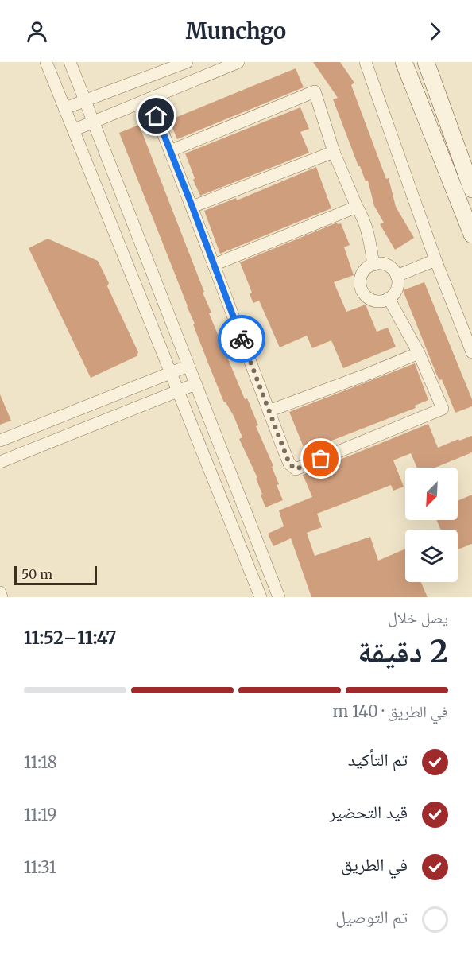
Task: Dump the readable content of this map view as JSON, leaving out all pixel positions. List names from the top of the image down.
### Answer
{
  "scale_bar": "50 m",
  "north": "bottom left",
  "page": {
    "header": "Munchgo",
    "scale": "50 m",
    "heading": ["2 دقيقة", "يصل خلال", "11:47–11:52"],
    "bar": "في الطريق · 140 m",
    "list": [
      ["تم التأكيد", "11:18"],
      ["قيد التحضير", "11:19"],
      ["في الطريق", "11:31"],
      "تم التوصيل"
    ]
  }
}
